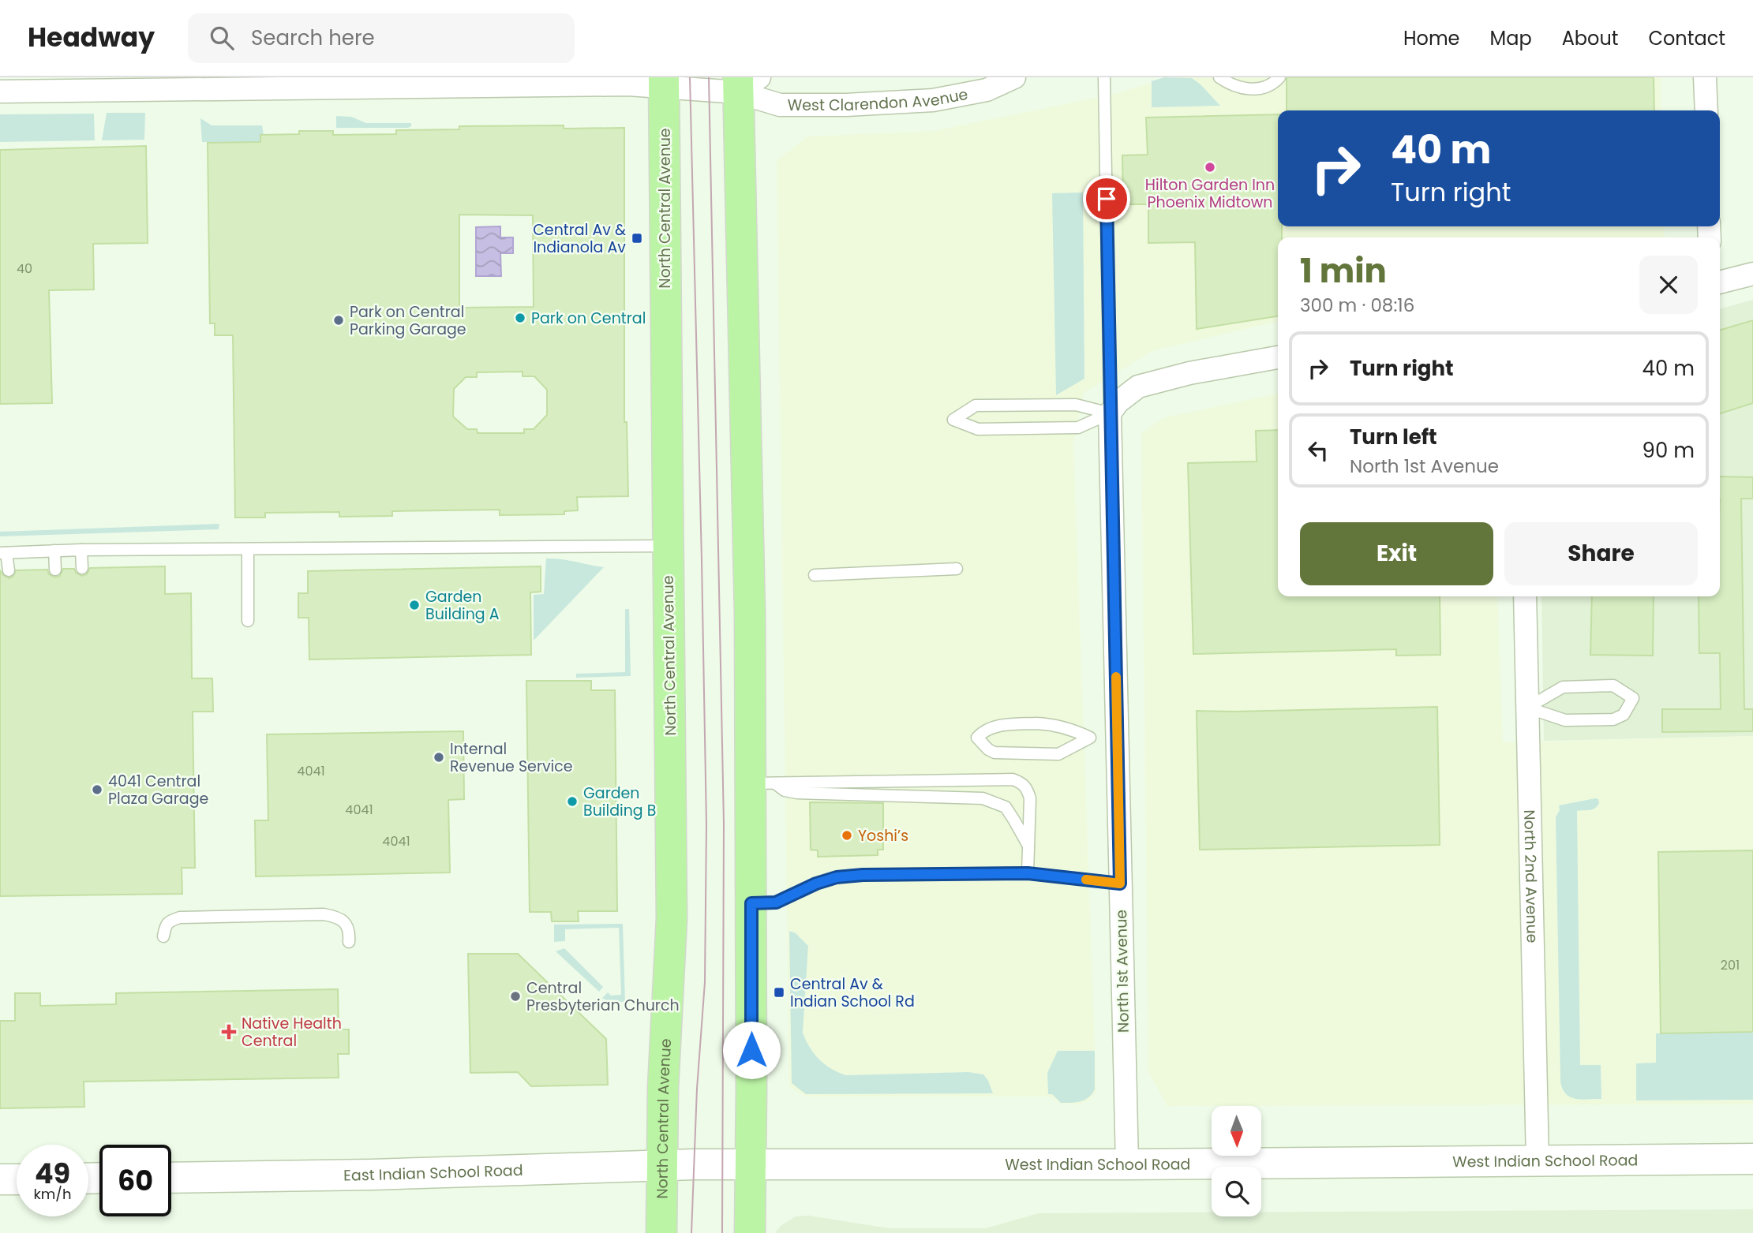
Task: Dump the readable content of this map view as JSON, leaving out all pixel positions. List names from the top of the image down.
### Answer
{
  "streets": {
    "main road": ["North Central Avenue", "West Indian School Road", "East Indian School Road"],
    "street": ["West Clarendon Avenue", "North 2nd Avenue", "North 1st Avenue"]
  },
  "crossings": [
    ["West Clarendon Avenue", "North Central Avenue"],
    ["North Central Avenue", "East Indian School Road"],
    ["North 2nd Avenue", "West Indian School Road"],
    ["North 1st Avenue", "West Indian School Road"],
    ["West Indian School Road", "East Indian School Road"]
  ],
  "places": {
    "other": [
      "Hilton Garden Inn Phoenix Midtown",
      "Park on Central",
      "Park on Central Parking Garage",
      "Garden Building A",
      "Internal Revenue Service",
      "4041 Central Plaza Garage",
      "Garden Building B",
      "Yoshi’s",
      "Central Presbyterian Church"
    ],
    "transit": ["Central Av & Indianola Av", "Central Av & Indian School Rd"],
    "health": ["Native Health Central"]
  },
  "house_numbers": [
    "40",
    "4041",
    "4041",
    "4041",
    "201"
  ],
  "north": "bottom",
  "page": {
    "header": "Headway",
    "search": "Search here",
    "nav": [
      "Home",
      "Map",
      "About",
      "Contact"
    ],
    "turn": ["40 m", "Turn right"],
    "heading": ["1 min", "300 m · 08:16"],
    "list": [
      {
        "name": "Turn right",
        "value": "40 m"
      },
      {
        "name": "Turn left",
        "note": "North 1st Avenue",
        "value": "90 m"
      }
    ],
    "buttons": ["Exit", "Share"],
    "speed": "49 km/h",
    "limit": "60"
  }
}
